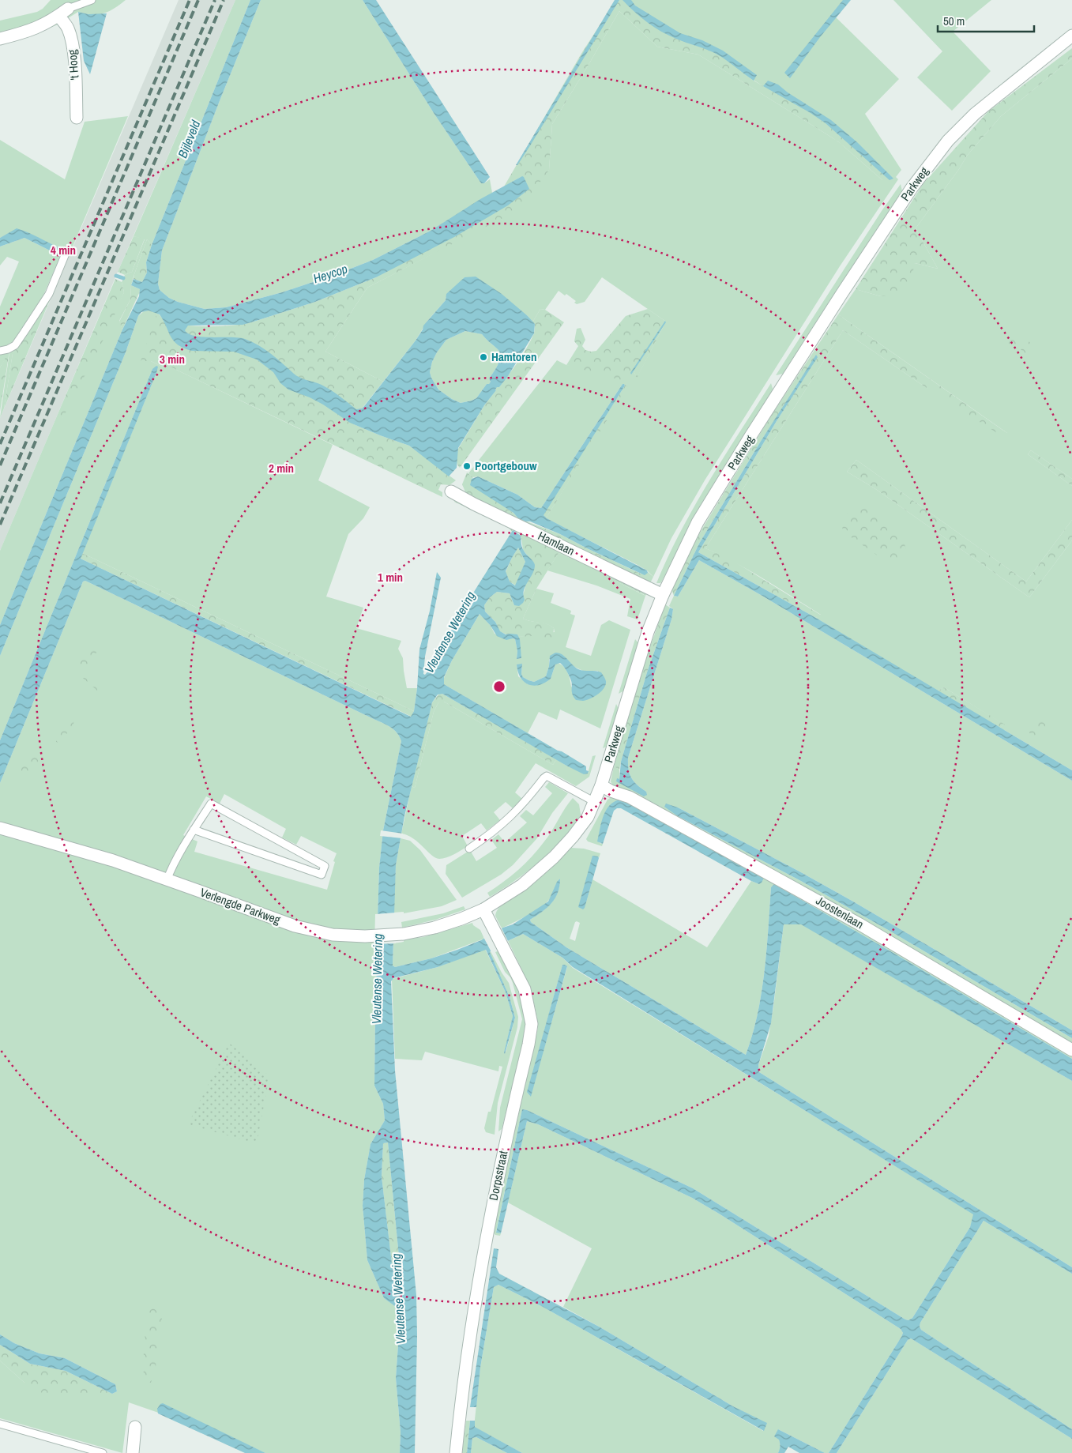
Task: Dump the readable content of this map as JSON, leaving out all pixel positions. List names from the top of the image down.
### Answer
{
  "streets": {
    "street": [
      "'t Hoog",
      "Parkweg",
      "Hamlaan",
      "Verlengde Parkweg",
      "Joostenlaan",
      "Dorpsstraat"
    ]
  },
  "crossings": [
    ["Parkweg", "Hamlaan"],
    ["Parkweg", "Verlengde Parkweg"],
    ["Parkweg", "Joostenlaan"],
    ["Parkweg", "Dorpsstraat"],
    ["Verlengde Parkweg", "Dorpsstraat"]
  ],
  "water": ["Bijleveld", "Heycop", "Vleutense Wetering"],
  "places": ["Hamtoren", "Poortgebouw"],
  "scale_bar": "50 m",
  "rings": [
    "4 min",
    "3 min",
    "2 min",
    "1 min"
  ]
}
